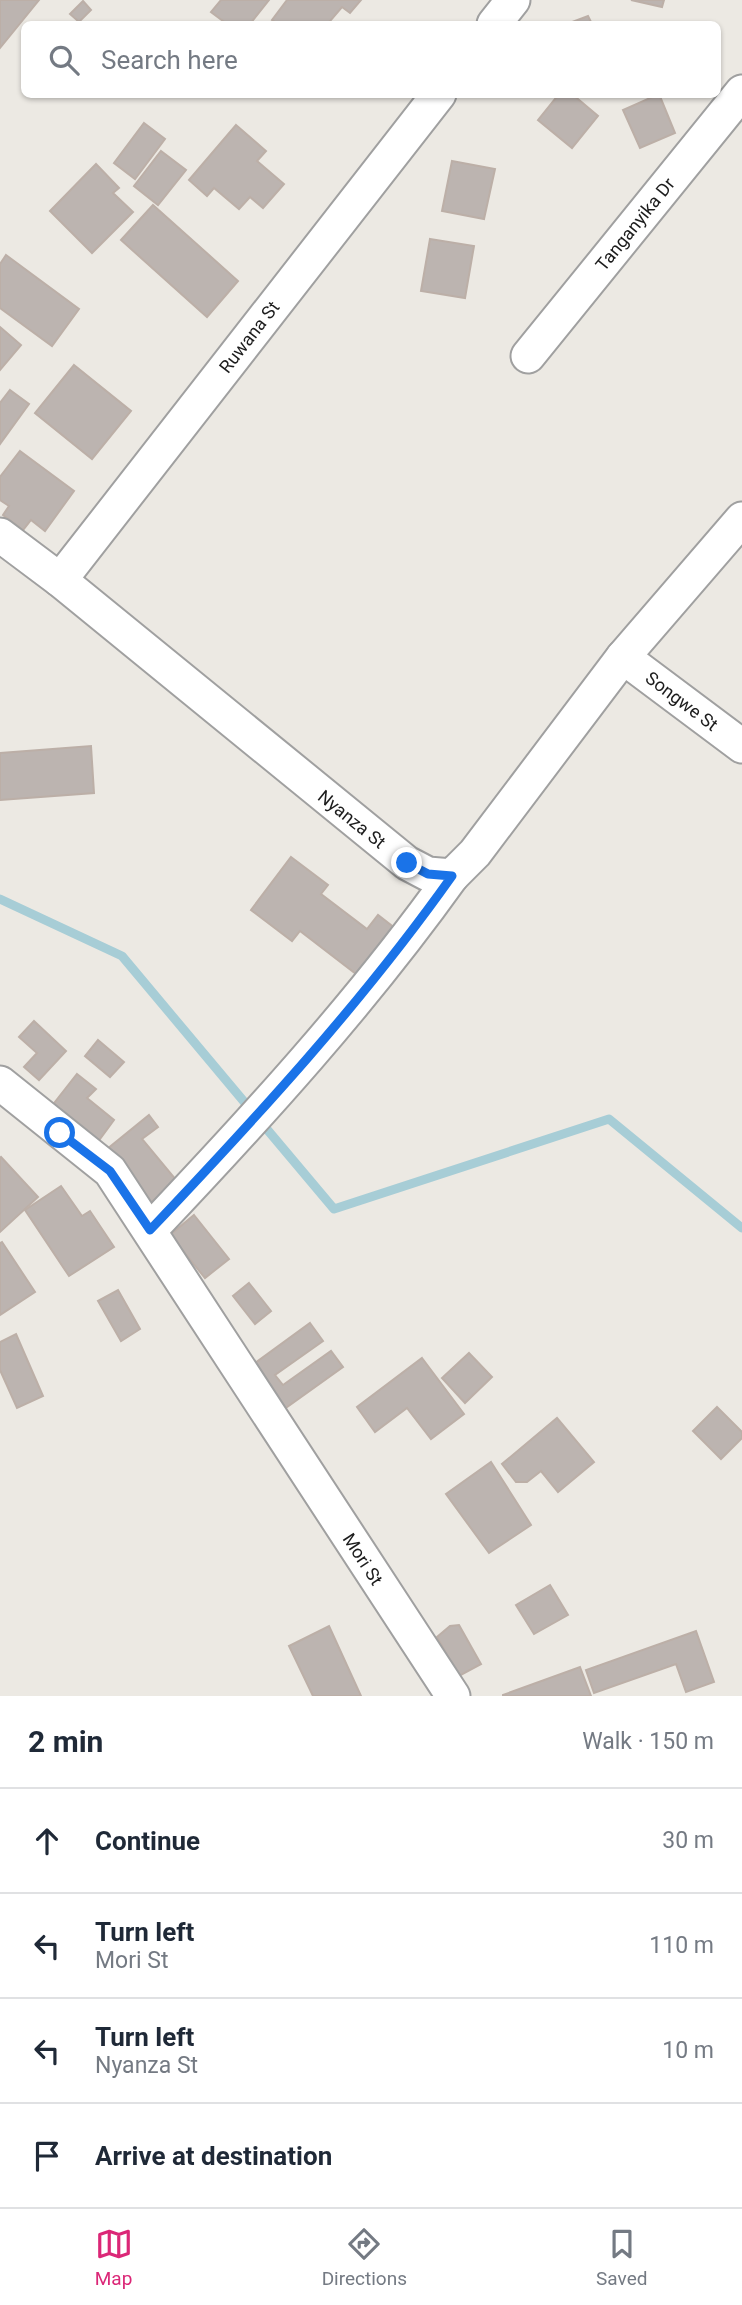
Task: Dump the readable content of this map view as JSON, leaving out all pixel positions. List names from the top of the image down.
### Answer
{
  "streets": {
    "street": [
      "Tanganyika Dr",
      "Ruwana St",
      "Songwe St",
      "Nyanza St",
      "Mori St"
    ]
  },
  "crossings": [
    ["Ruwana St", "Nyanza St"]
  ],
  "page": {
    "search": "Search here",
    "heading": ["2 min", "Walk · 150 m"],
    "list": [
      ["Continue", "30 m"],
      ["Turn left", "Mori St", "110 m"],
      ["Turn left", "Nyanza St", "10 m"],
      "Arrive at destination"
    ],
    "nav": ["Map", "Directions", "Saved"]
  }
}
